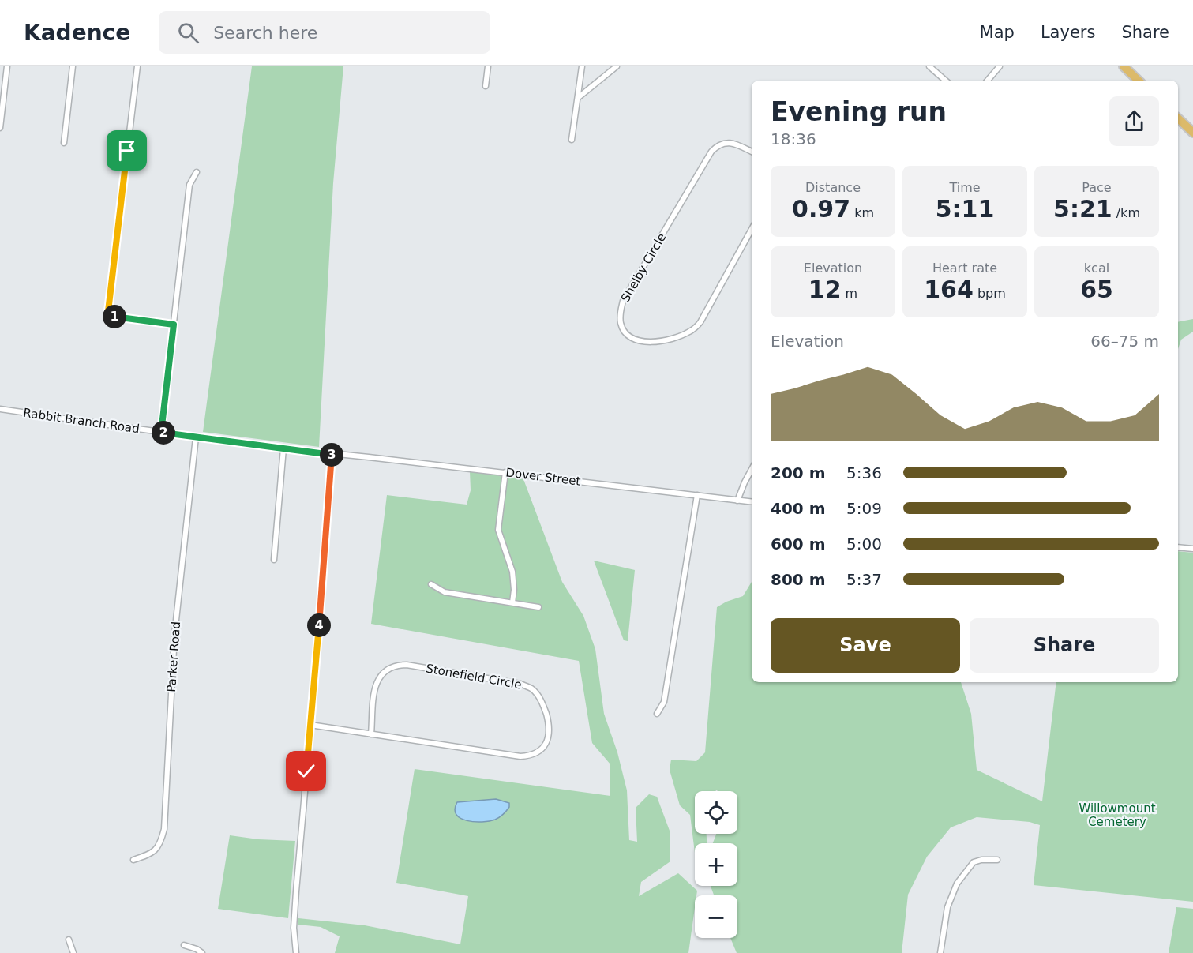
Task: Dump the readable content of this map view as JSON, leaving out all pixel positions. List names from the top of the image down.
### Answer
{
  "streets": {
    "street": [
      "Shelby Circle",
      "Rabbit Branch Road",
      "Dover Street",
      "Parker Road",
      "Stonefield Circle"
    ]
  },
  "crossings": [
    ["Rabbit Branch Road", "Dover Street"],
    ["Rabbit Branch Road", "Parker Road"]
  ],
  "parks": ["Willowmount Cemetery"],
  "page": {
    "header": "Kadence",
    "search": "Search here",
    "nav": ["Map", "Layers", "Share"],
    "heading": ["Evening run", "18:36"],
    "stats": [
      ["Distance", "0.97 km"],
      ["Time", "5:11"],
      ["Pace", "5:21 /km"],
      ["Elevation", "12 m"],
      ["Heart rate", "164 bpm"],
      ["kcal", "65"]
    ],
    "pins": [
      "1",
      "2",
      "3",
      "4"
    ],
    "chart": ["Elevation", "66–75 m"],
    "list": [
      {
        "name": "200 m",
        "note": "5:36"
      },
      {
        "name": "400 m",
        "note": "5:09"
      },
      {
        "name": "600 m",
        "note": "5:00"
      },
      {
        "name": "800 m",
        "note": "5:37"
      }
    ],
    "buttons": ["Save", "Share"],
    "map_buttons": ["+", "−"]
  }
}
